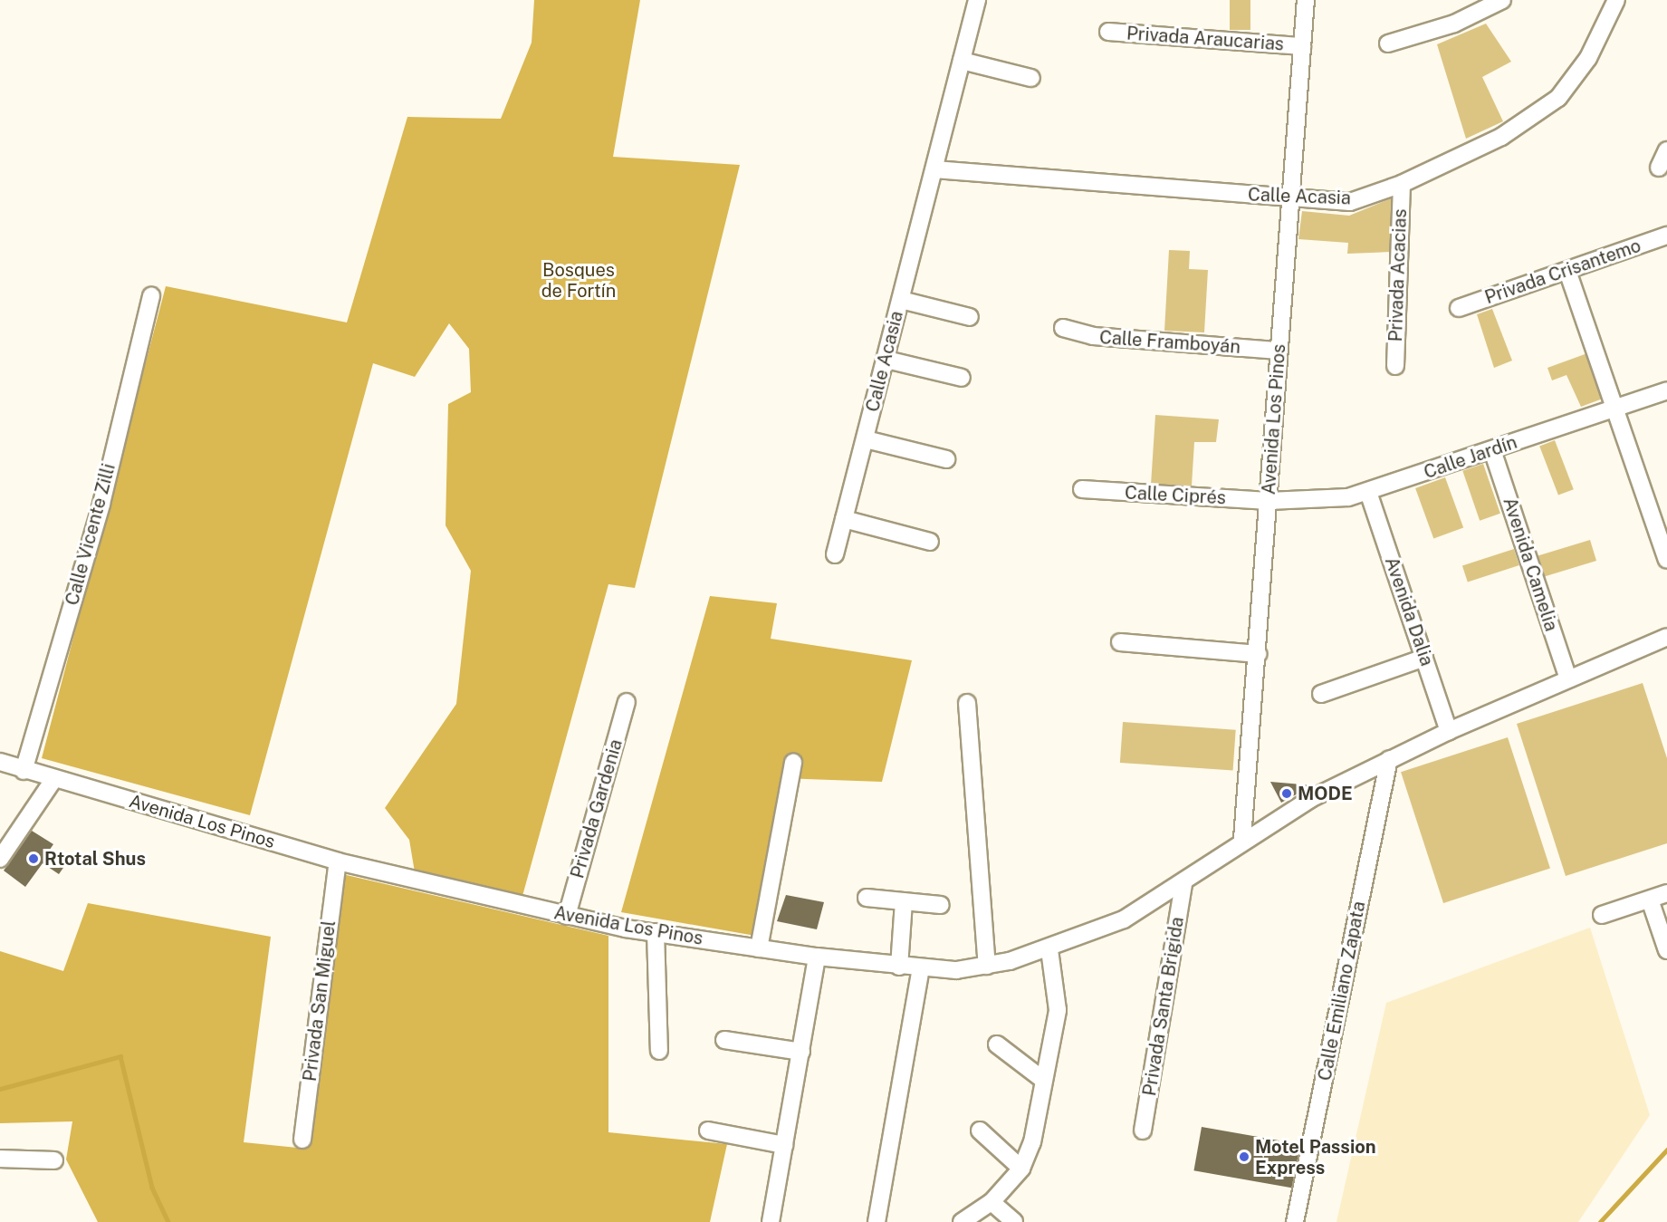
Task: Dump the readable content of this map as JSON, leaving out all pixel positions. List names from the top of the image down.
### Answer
{
  "streets": {
    "street": [
      "Privada Araucarias",
      "Calle Acasia",
      "Privada Crisantemo",
      "Privada Acacias",
      "Calle Framboyán",
      "Avenida Los Pinos",
      "Calle Jardín",
      "Calle Ciprés",
      "Calle Vicente Zilli",
      "Avenida Camelia",
      "Avenida Dalia",
      "Privada Gardenia",
      "Calle Emiliano Zapata",
      "Privada San Miguel",
      "Privada Santa Brigida"
    ]
  },
  "crossings": [
    ["Privada Araucarias", "Avenida Los Pinos"],
    ["Calle Acasia", "Privada Acacias"],
    ["Calle Acasia", "Avenida Los Pinos"],
    ["Calle Framboyán", "Avenida Los Pinos"],
    ["Avenida Los Pinos", "Calle Jardín"],
    ["Avenida Los Pinos", "Calle Ciprés"],
    ["Avenida Los Pinos", "Calle Vicente Zilli"],
    ["Avenida Los Pinos", "Avenida Camelia"],
    ["Avenida Los Pinos", "Avenida Dalia"],
    ["Avenida Los Pinos", "Privada Gardenia"],
    ["Avenida Los Pinos", "Calle Emiliano Zapata"],
    ["Avenida Los Pinos", "Privada San Miguel"],
    ["Avenida Los Pinos", "Privada Santa Brigida"],
    ["Calle Jardín", "Calle Ciprés"],
    ["Calle Jardín", "Avenida Camelia"],
    ["Calle Jardín", "Avenida Dalia"]
  ],
  "parks": ["Bosques de Fortín"],
  "places": ["MODE", "Rtotal Shus", "Motel Passion Express"]
}
